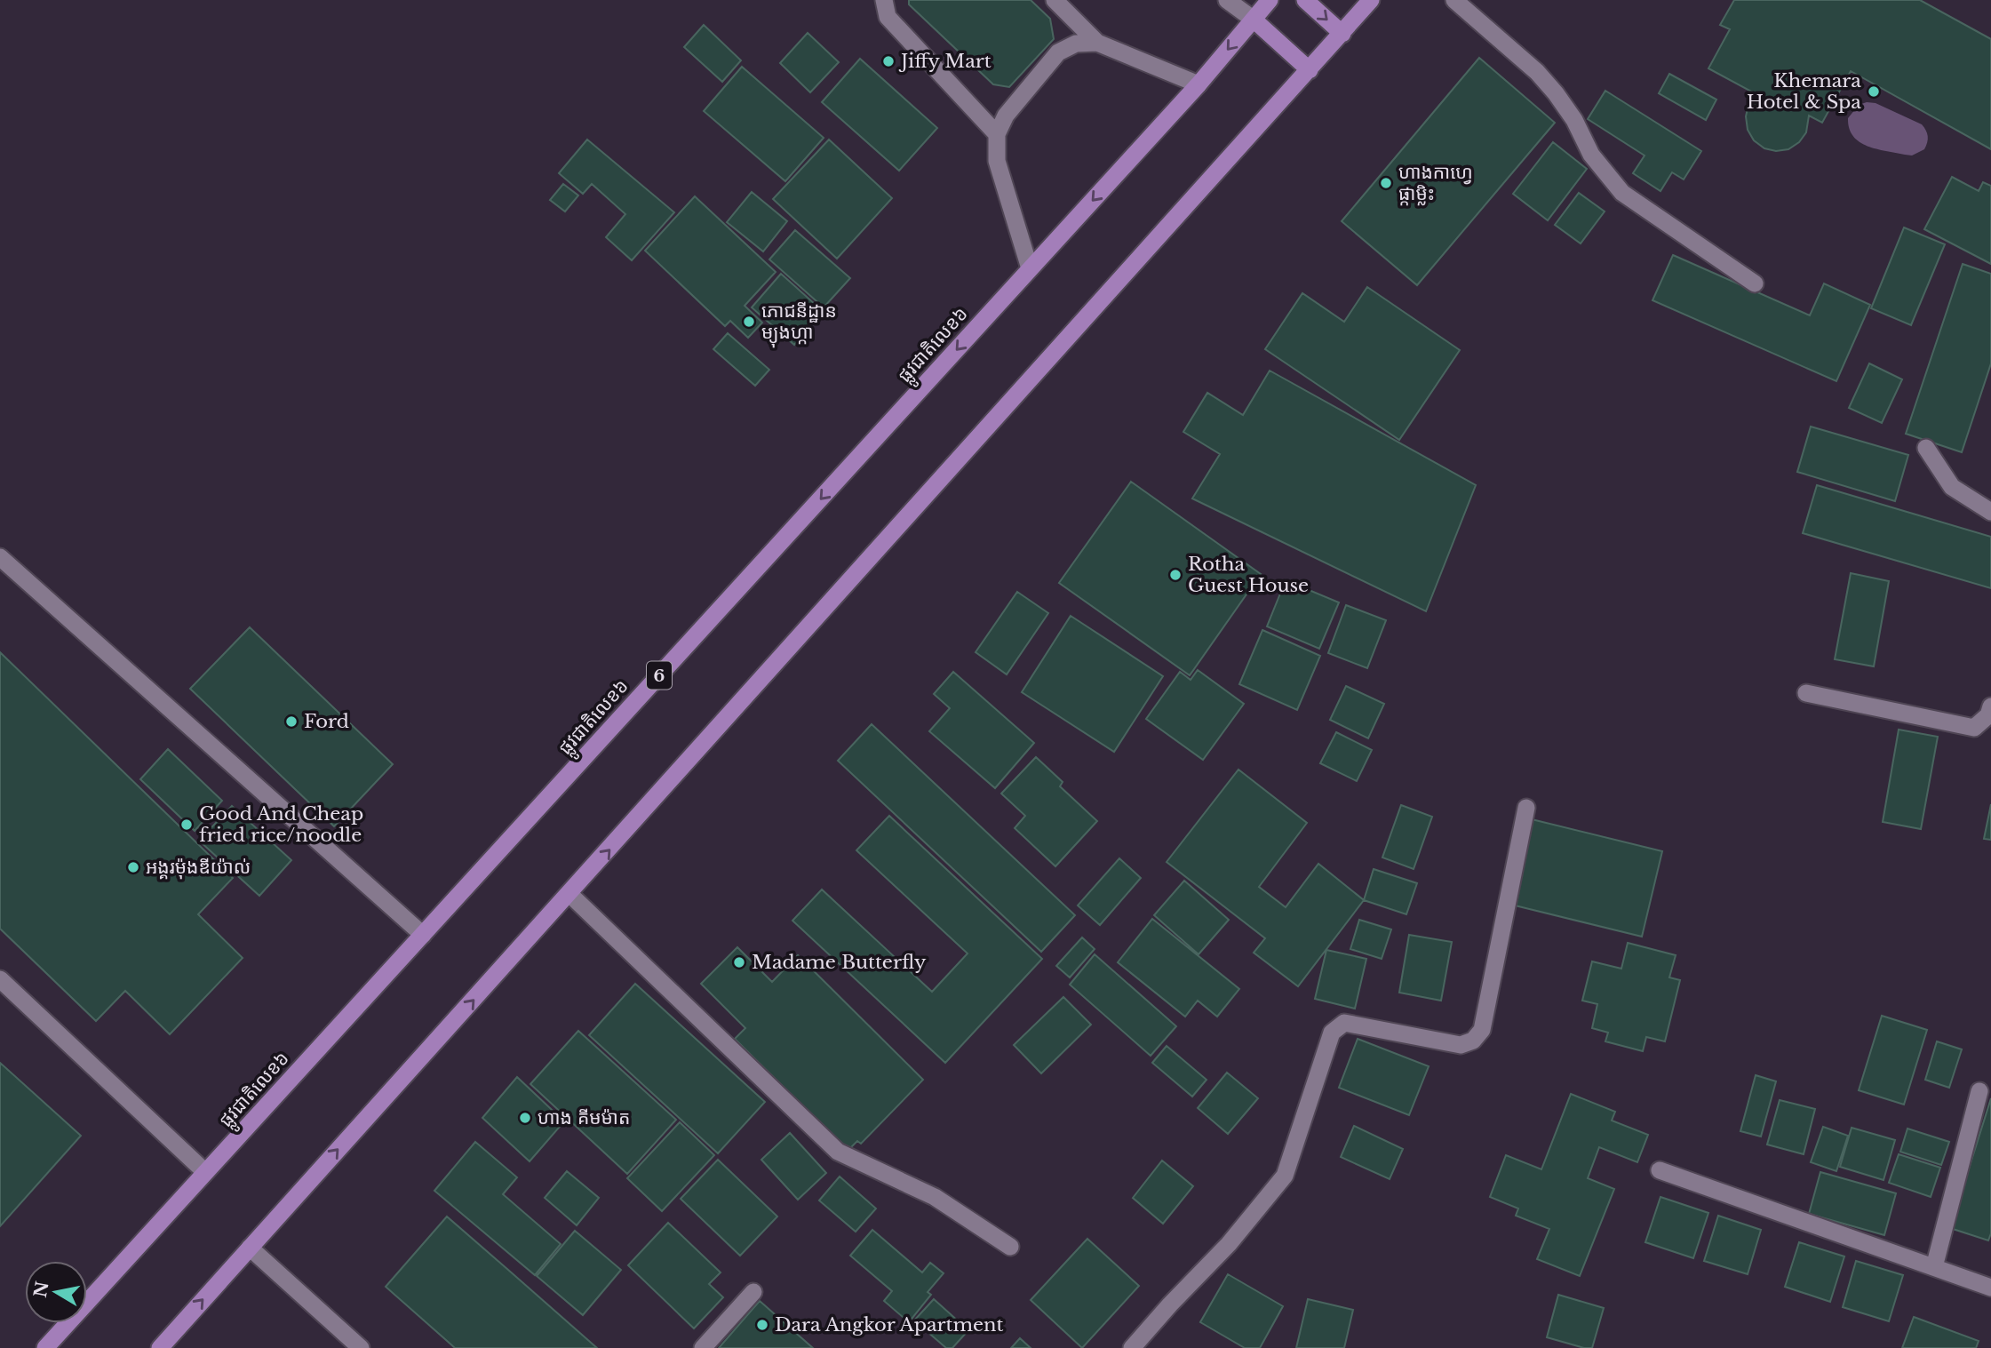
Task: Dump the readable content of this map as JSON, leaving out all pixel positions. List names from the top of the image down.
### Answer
{
  "streets": {
    "main road": ["ផ្លូវជាតិលេខ៦", "6"]
  },
  "places": [
    "Jiffy Mart",
    "Khemara Hotel & Spa",
    "ហាងកាហ្វេ ផ្កាម្លិះ",
    "ភោជនីដ្ឋាន ម្យុងហ្កា",
    "Rotha Guest House",
    "Ford",
    "Good And Cheap fried rice/noodle",
    "អង្គរម៉ុងឌីយ៉ាល់",
    "Madame Butterfly",
    "ហាង គីមម៉ាត",
    "Dara Angkor Apartment"
  ],
  "north": "left"
}
